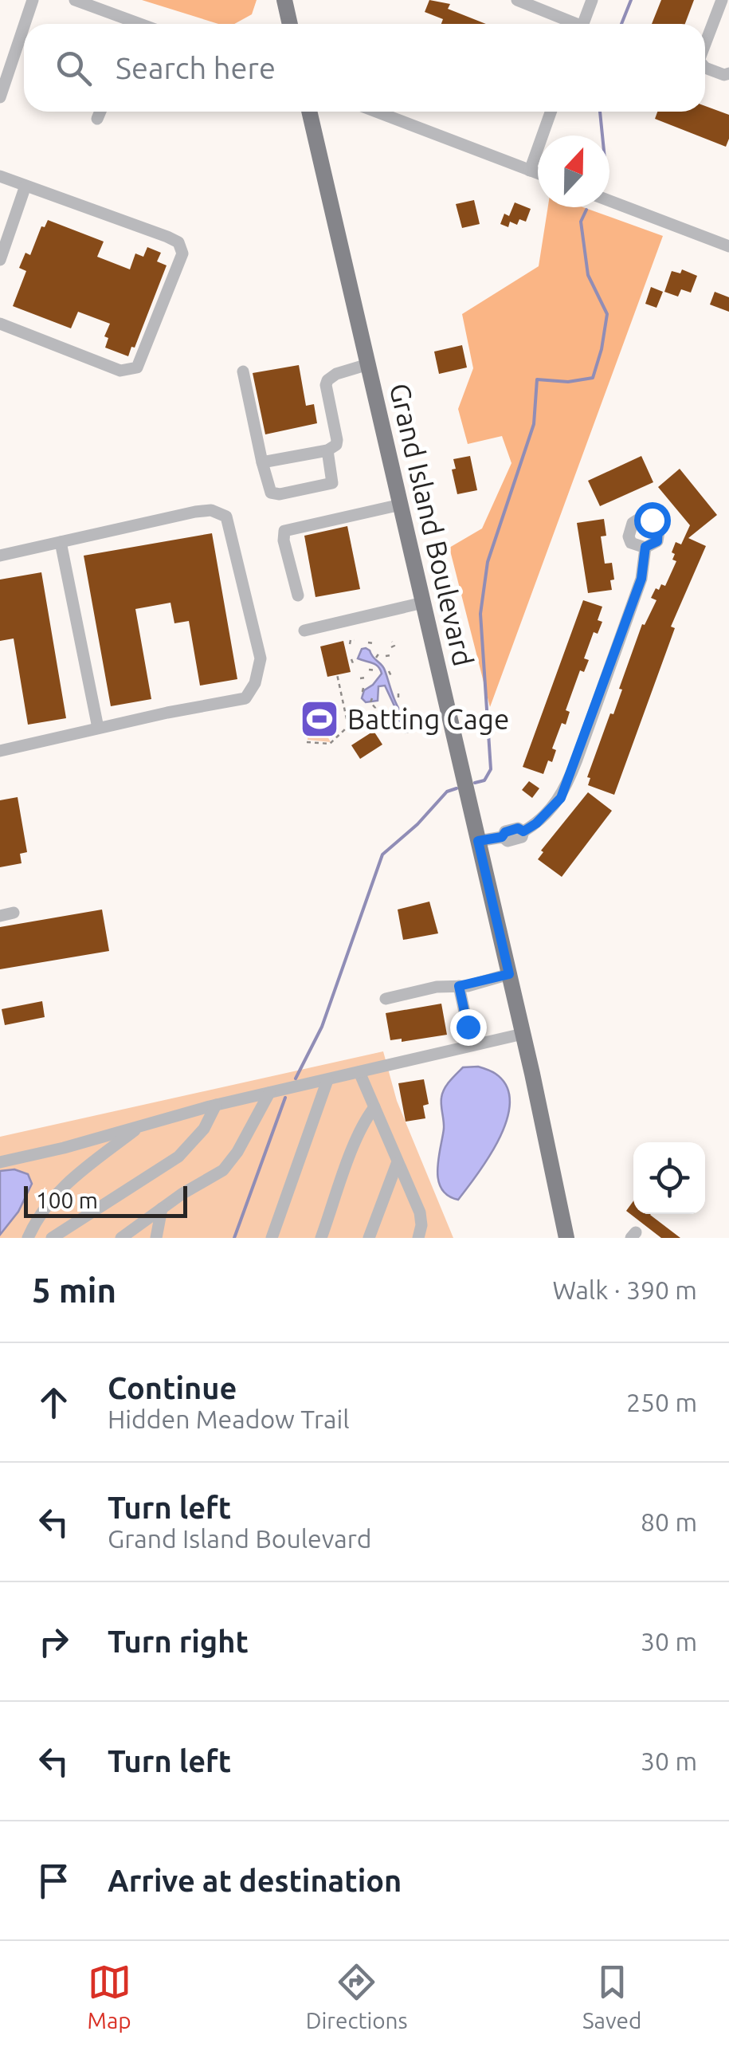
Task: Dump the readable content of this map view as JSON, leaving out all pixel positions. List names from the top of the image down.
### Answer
{
  "streets": {
    "main road": ["Grand Island Boulevard"]
  },
  "places": {
    "sports": ["Batting Cage"]
  },
  "scale_bar": "100 m",
  "north": "top",
  "page": {
    "search": "Search here",
    "scale": "100 m",
    "heading": ["5 min", "Walk · 390 m"],
    "list": [
      ["Continue", "Hidden Meadow Trail", "250 m"],
      ["Turn left", "Grand Island Boulevard", "80 m"],
      ["Turn right", "30 m"],
      ["Turn left", "30 m"],
      "Arrive at destination"
    ],
    "nav": ["Map", "Directions", "Saved"]
  }
}
